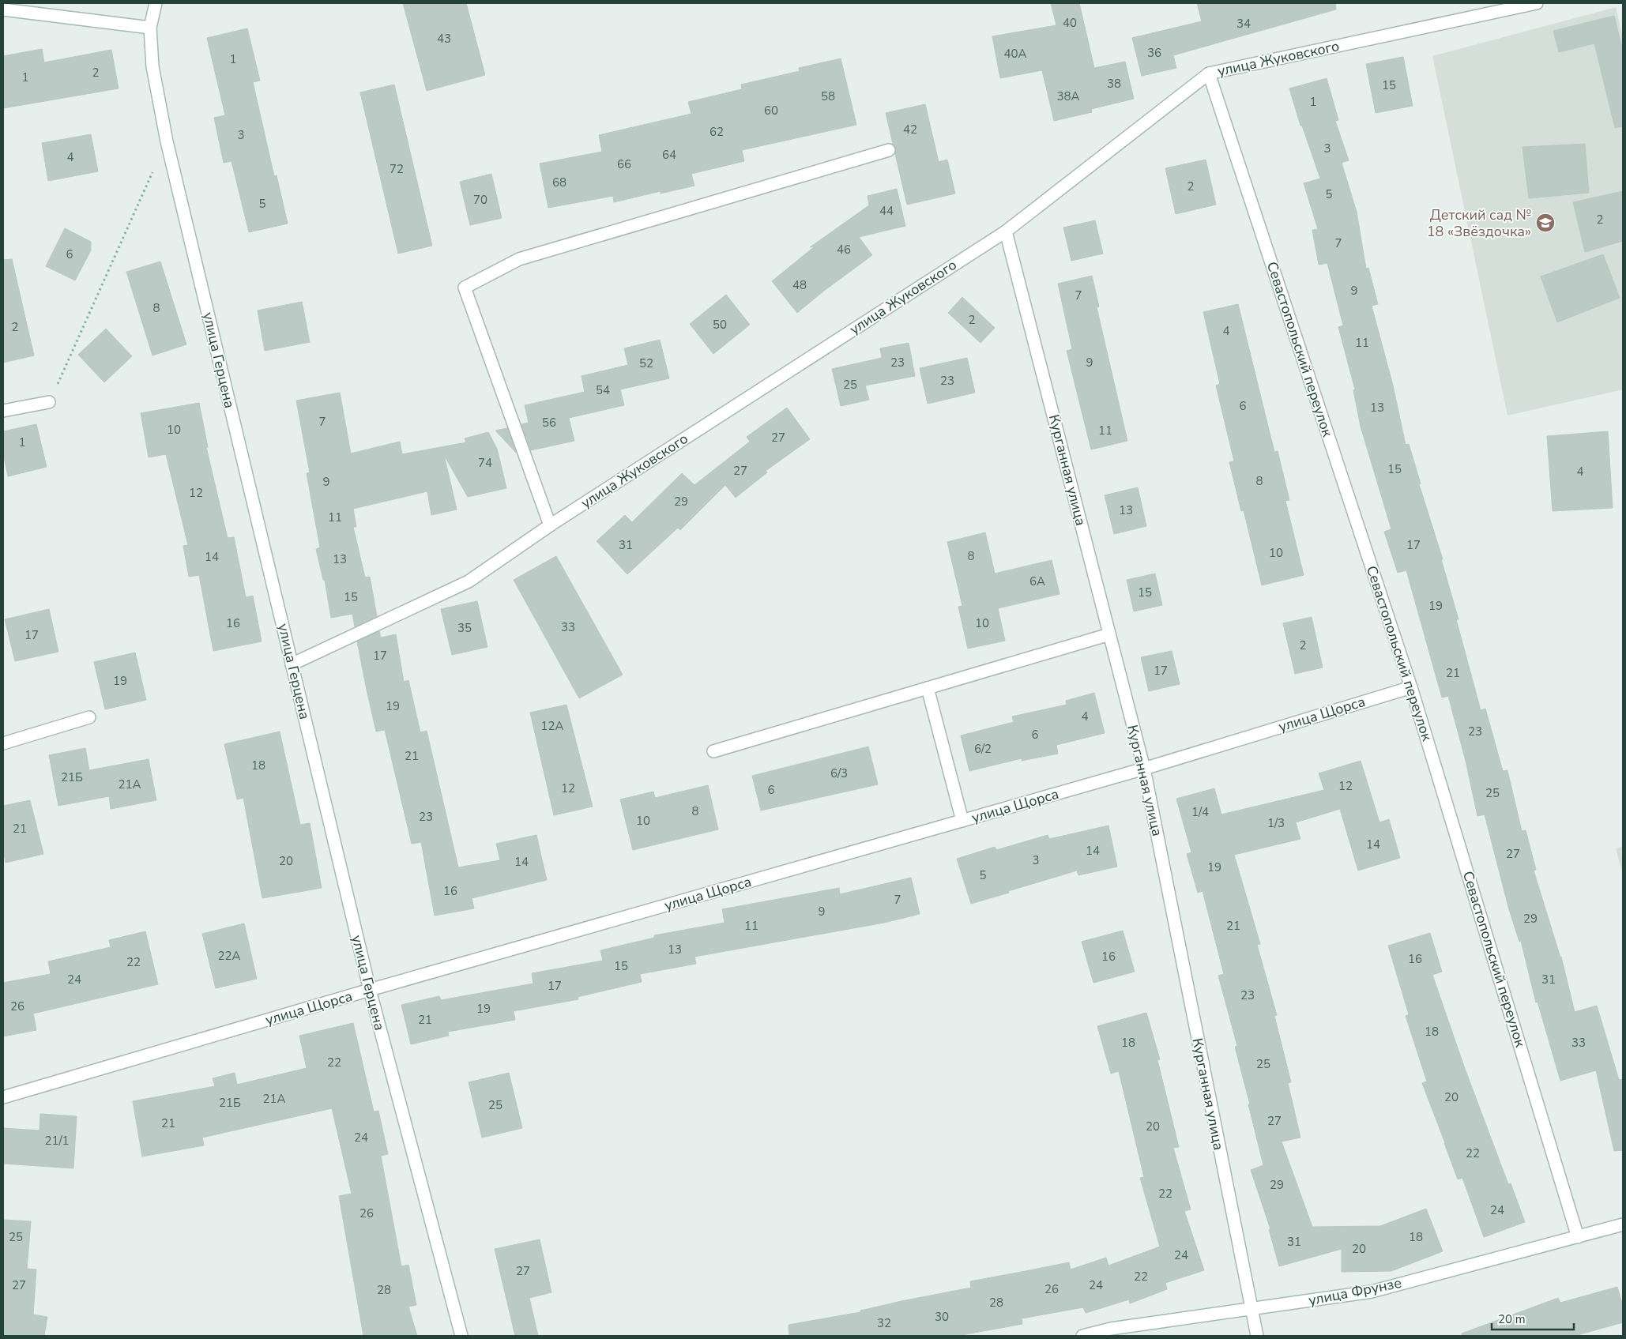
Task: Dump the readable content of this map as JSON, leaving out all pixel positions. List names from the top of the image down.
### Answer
{
  "streets": {
    "street": [
      "улица Жуковского",
      "Севастопольский переулок",
      "улица Герцена",
      "Курганная улица",
      "улица Щорса",
      "улица Фрунзе"
    ]
  },
  "crossings": [
    ["улица Жуковского", "Севастопольский переулок"],
    ["улица Жуковского", "улица Герцена"],
    ["улица Жуковского", "Курганная улица"],
    ["Севастопольский переулок", "улица Щорса"],
    ["Севастопольский переулок", "улица Фрунзе"],
    ["улица Герцена", "улица Щорса"],
    ["Курганная улица", "улица Щорса"],
    ["Курганная улица", "улица Фрунзе"]
  ],
  "places": {
    "school or university": ["Детский сад № 18 «Звёздочка»"]
  },
  "house_numbers": [
    "40",
    "34",
    "43",
    "36",
    "40А",
    "1",
    "2",
    "1",
    "38",
    "15",
    "58",
    "38А",
    "1",
    "60",
    "42",
    "62",
    "3",
    "3",
    "64",
    "4",
    "66",
    "72",
    "68",
    "2",
    "5",
    "70",
    "5",
    "44",
    "2",
    "7",
    "46",
    "6",
    "48",
    "9",
    "7",
    "8",
    "2",
    "50",
    "2",
    "4",
    "11",
    "23",
    "9",
    "52",
    "23",
    "25",
    "54",
    "6",
    "13",
    "7",
    "56",
    "10",
    "11",
    "27",
    "1",
    "74",
    "15",
    "27",
    "4",
    "8",
    "9",
    "12",
    "29",
    "13",
    "11",
    "31",
    "17",
    "10",
    "8",
    "14",
    "13",
    "6А",
    "15",
    "15",
    "19",
    "16",
    "10",
    "33",
    "35",
    "17",
    "2",
    "17",
    "17",
    "21",
    "19",
    "19",
    "4",
    "12А",
    "23",
    "6",
    "6/2",
    "21",
    "18",
    "6/3",
    "21Б",
    "21А",
    "12",
    "12",
    "6",
    "25",
    "8",
    "1/4",
    "23",
    "10",
    "1/3",
    "21",
    "14",
    "14",
    "27",
    "3",
    "20",
    "14",
    "19",
    "5",
    "16",
    "7",
    "9",
    "29",
    "11",
    "21",
    "13",
    "22А",
    "16",
    "16",
    "22",
    "15",
    "24",
    "31",
    "17",
    "23",
    "26",
    "19",
    "21",
    "18",
    "18",
    "33",
    "22",
    "25",
    "20",
    "21А",
    "21Б",
    "25",
    "27",
    "21",
    "20",
    "24",
    "21/1",
    "22",
    "29",
    "22",
    "24",
    "26",
    "25",
    "18",
    "31",
    "20",
    "24",
    "27",
    "22",
    "27",
    "24",
    "26",
    "28",
    "28",
    "30",
    "32"
  ],
  "scale_bar": "20 m"
}
